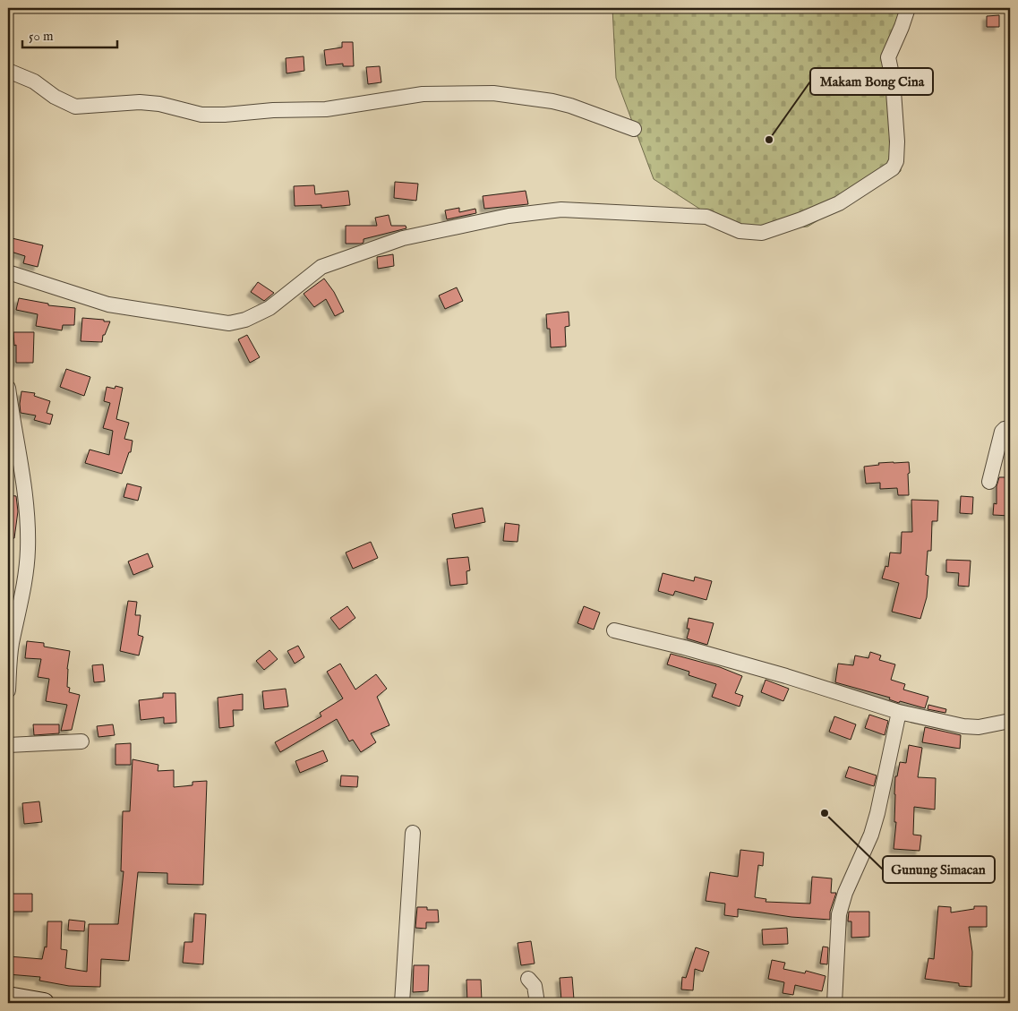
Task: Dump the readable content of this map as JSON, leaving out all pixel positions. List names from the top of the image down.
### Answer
{
  "places": ["Makam Bong Cina", "Gunung Simacan"],
  "scale_bar": "50 m"
}
